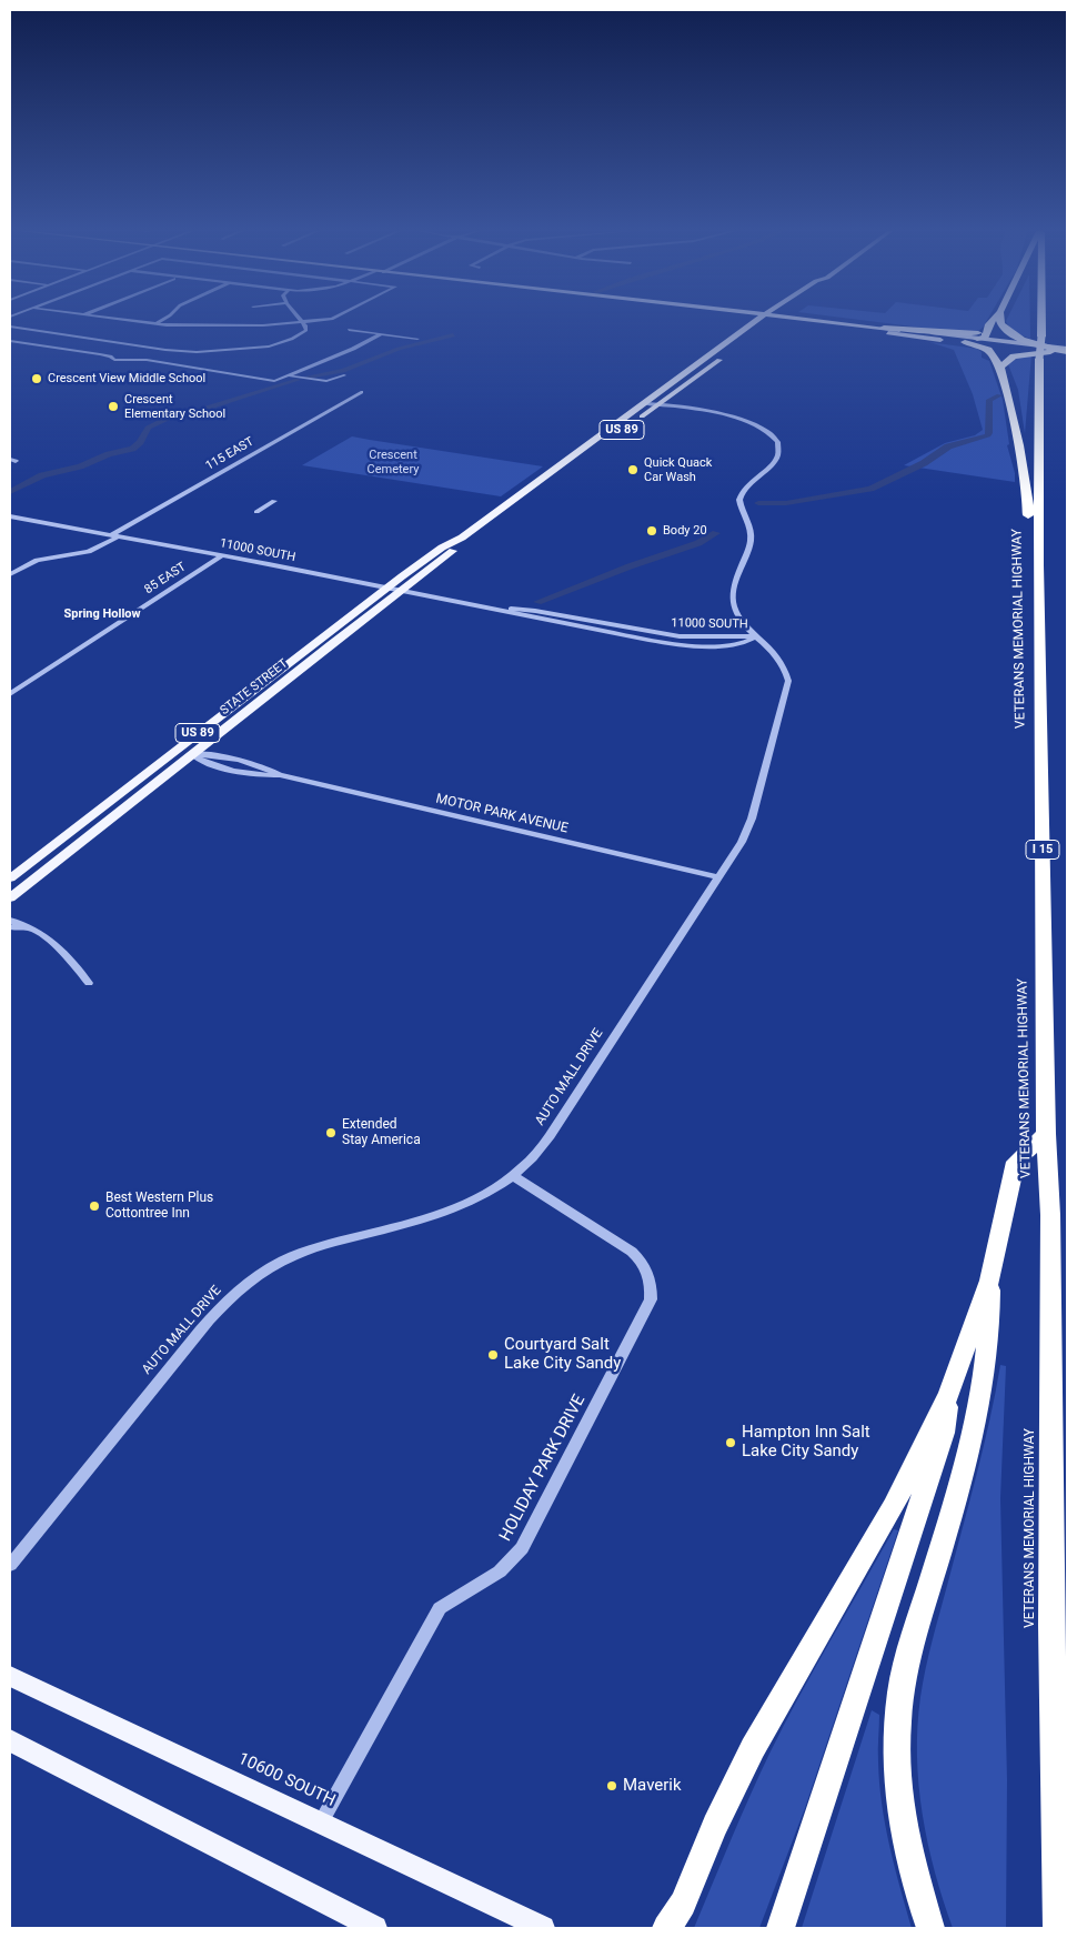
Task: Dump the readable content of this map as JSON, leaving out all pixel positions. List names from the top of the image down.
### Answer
{
  "streets": {
    "highway": ["VETERANS MEMORIAL HIGHWAY", "I 15"],
    "main road": ["US 89", "STATE STREET", "10600 SOUTH"],
    "street": [
      "115 EAST",
      "11000 SOUTH",
      "85 EAST",
      "MOTOR PARK AVENUE",
      "AUTO MALL DRIVE",
      "HOLIDAY PARK DRIVE"
    ]
  },
  "crossings": [
    ["US 89", "AUTO MALL DRIVE"],
    ["115 EAST", "11000 SOUTH"],
    ["11000 SOUTH", "85 EAST"],
    ["11000 SOUTH", "STATE STREET"],
    ["11000 SOUTH", "AUTO MALL DRIVE"],
    ["STATE STREET", "MOTOR PARK AVENUE"],
    ["STATE STREET", "AUTO MALL DRIVE"],
    ["MOTOR PARK AVENUE", "AUTO MALL DRIVE"],
    ["AUTO MALL DRIVE", "HOLIDAY PARK DRIVE"],
    ["HOLIDAY PARK DRIVE", "10600 SOUTH"]
  ],
  "districts": ["Spring Hollow"],
  "parks": ["Crescent Cemetery"],
  "places": [
    "Crescent View Middle School",
    "Crescent Elementary School",
    "Quick Quack Car Wash",
    "Body 20",
    "Extended Stay America",
    "Best Western Plus Cottontree Inn",
    "Courtyard Salt Lake City Sandy",
    "Hampton Inn Salt Lake City Sandy",
    "Maverik"
  ]
}
